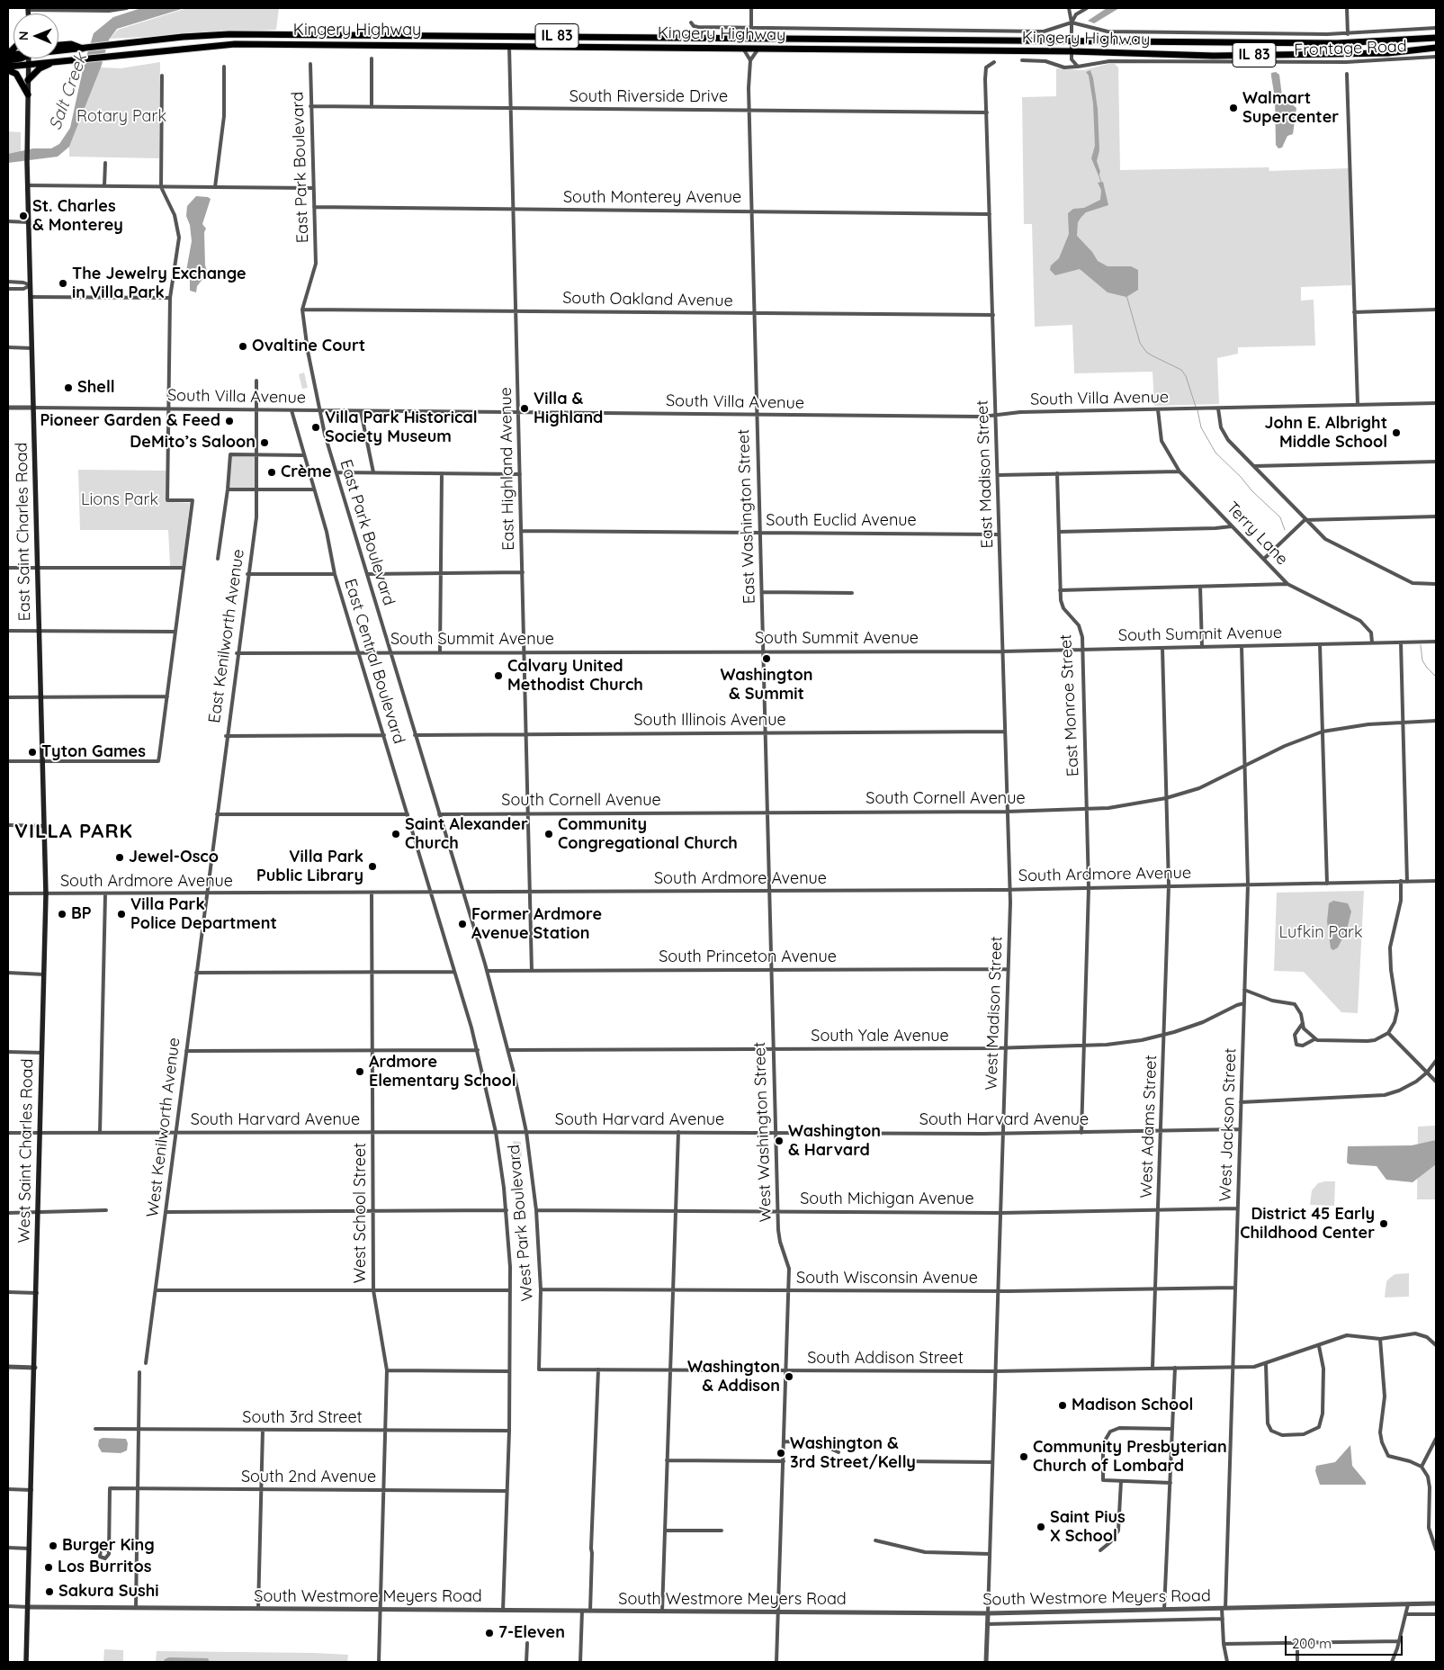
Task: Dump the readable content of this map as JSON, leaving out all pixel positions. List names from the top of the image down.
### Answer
{
  "streets": {
    "highway": ["Kingery Highway", "IL 83"],
    "main road": ["East Saint Charles Road", "West Saint Charles Road"],
    "street": [
      "Frontage Road",
      "South Riverside Drive",
      "East Park Boulevard",
      "South Monterey Avenue",
      "South Oakland Avenue",
      "South Villa Avenue",
      "East Highland Avenue",
      "East Madison Street",
      "East Washington Street",
      "South Euclid Avenue",
      "Terry Lane",
      "South Summit Avenue",
      "East Kenilworth Avenue",
      "East Central Boulevard",
      "East Monroe Street",
      "South Illinois Avenue",
      "South Cornell Avenue",
      "South Ardmore Avenue",
      "South Princeton Avenue",
      "West Madison Street",
      "South Yale Avenue",
      "South Harvard Avenue",
      "West Jackson Street",
      "West Adams Street",
      "West Kenilworth Avenue",
      "West Washington Street",
      "South Michigan Avenue",
      "West School Street",
      "West Park Boulevard",
      "South Wisconsin Avenue",
      "South Addison Street",
      "South 3rd Street",
      "South 2nd Avenue",
      "South Westmore Meyers Road"
    ]
  },
  "crossings": [
    ["Kingery Highway", "East Highland Avenue"],
    ["South Riverside Drive", "East Park Boulevard"],
    ["South Riverside Drive", "East Highland Avenue"],
    ["South Riverside Drive", "East Madison Street"],
    ["South Riverside Drive", "East Washington Street"],
    ["East Park Boulevard", "South Monterey Avenue"],
    ["East Park Boulevard", "South Oakland Avenue"],
    ["East Park Boulevard", "South Villa Avenue"],
    ["East Park Boulevard", "South Summit Avenue"],
    ["East Park Boulevard", "South Illinois Avenue"],
    ["East Park Boulevard", "South Cornell Avenue"],
    ["East Park Boulevard", "South Ardmore Avenue"],
    ["East Park Boulevard", "West Park Boulevard"],
    ["South Monterey Avenue", "East Highland Avenue"],
    ["South Monterey Avenue", "East Madison Street"],
    ["South Monterey Avenue", "East Washington Street"],
    ["South Oakland Avenue", "East Highland Avenue"],
    ["South Oakland Avenue", "East Madison Street"],
    ["South Oakland Avenue", "East Washington Street"],
    ["South Villa Avenue", "East Highland Avenue"],
    ["South Villa Avenue", "East Madison Street"],
    ["South Villa Avenue", "East Washington Street"],
    ["South Villa Avenue", "East Saint Charles Road"],
    ["South Villa Avenue", "Terry Lane"],
    ["South Villa Avenue", "East Kenilworth Avenue"],
    ["South Villa Avenue", "East Central Boulevard"],
    ["East Highland Avenue", "South Euclid Avenue"],
    ["East Highland Avenue", "South Summit Avenue"],
    ["East Highland Avenue", "South Illinois Avenue"],
    ["East Highland Avenue", "South Cornell Avenue"],
    ["East Highland Avenue", "South Ardmore Avenue"],
    ["East Highland Avenue", "South Princeton Avenue"],
    ["East Madison Street", "South Euclid Avenue"],
    ["East Madison Street", "South Summit Avenue"],
    ["East Madison Street", "South Illinois Avenue"],
    ["East Madison Street", "South Cornell Avenue"],
    ["East Madison Street", "South Ardmore Avenue"],
    ["East Madison Street", "West Madison Street"],
    ["East Washington Street", "South Euclid Avenue"],
    ["East Washington Street", "South Summit Avenue"],
    ["East Washington Street", "South Illinois Avenue"],
    ["East Washington Street", "South Cornell Avenue"],
    ["East Washington Street", "South Ardmore Avenue"],
    ["East Washington Street", "West Washington Street"],
    ["East Saint Charles Road", "South Ardmore Avenue"],
    ["East Saint Charles Road", "West Saint Charles Road"],
    ["Terry Lane", "South Summit Avenue"],
    ["South Summit Avenue", "East Kenilworth Avenue"],
    ["South Summit Avenue", "East Central Boulevard"],
    ["South Summit Avenue", "East Monroe Street"],
    ["South Summit Avenue", "West Jackson Street"],
    ["South Summit Avenue", "West Adams Street"],
    ["East Kenilworth Avenue", "South Ardmore Avenue"],
    ["East Kenilworth Avenue", "West Kenilworth Avenue"],
    ["East Central Boulevard", "South Ardmore Avenue"],
    ["East Central Boulevard", "South Harvard Avenue"],
    ["East Central Boulevard", "South 3rd Street"],
    ["East Central Boulevard", "South 2nd Avenue"],
    ["East Central Boulevard", "South Westmore Meyers Road"],
    ["East Monroe Street", "South Cornell Avenue"],
    ["East Monroe Street", "South Ardmore Avenue"],
    ["East Monroe Street", "South Yale Avenue"],
    ["East Monroe Street", "South Harvard Avenue"],
    ["South Cornell Avenue", "West Jackson Street"],
    ["South Cornell Avenue", "West Adams Street"],
    ["South Ardmore Avenue", "West Madison Street"],
    ["South Ardmore Avenue", "West Jackson Street"],
    ["South Ardmore Avenue", "West Adams Street"],
    ["South Ardmore Avenue", "West Kenilworth Avenue"],
    ["South Ardmore Avenue", "West Washington Street"],
    ["South Ardmore Avenue", "West Saint Charles Road"],
    ["South Ardmore Avenue", "West School Street"],
    ["South Ardmore Avenue", "West Park Boulevard"],
    ["South Princeton Avenue", "West Madison Street"],
    ["South Princeton Avenue", "West Washington Street"],
    ["South Princeton Avenue", "West Park Boulevard"],
    ["West Madison Street", "South Yale Avenue"],
    ["West Madison Street", "South Harvard Avenue"],
    ["West Madison Street", "South Michigan Avenue"],
    ["West Madison Street", "South Wisconsin Avenue"],
    ["West Madison Street", "South Addison Street"],
    ["South Yale Avenue", "West Jackson Street"],
    ["South Yale Avenue", "West Adams Street"],
    ["South Yale Avenue", "West Washington Street"],
    ["South Yale Avenue", "West Park Boulevard"],
    ["South Harvard Avenue", "West Jackson Street"],
    ["South Harvard Avenue", "West Adams Street"],
    ["South Harvard Avenue", "West Kenilworth Avenue"],
    ["South Harvard Avenue", "West Washington Street"],
    ["South Harvard Avenue", "West Saint Charles Road"],
    ["South Harvard Avenue", "West School Street"],
    ["South Harvard Avenue", "West Park Boulevard"],
    ["West Jackson Street", "South Michigan Avenue"],
    ["West Jackson Street", "South Wisconsin Avenue"],
    ["West Jackson Street", "South Addison Street"],
    ["West Jackson Street", "South Westmore Meyers Road"],
    ["West Adams Street", "South Michigan Avenue"],
    ["West Adams Street", "South Wisconsin Avenue"],
    ["West Adams Street", "South Addison Street"],
    ["West Washington Street", "South Michigan Avenue"],
    ["West Washington Street", "South Wisconsin Avenue"],
    ["West Washington Street", "South Addison Street"],
    ["West Washington Street", "South Westmore Meyers Road"],
    ["South Michigan Avenue", "West Park Boulevard"],
    ["West School Street", "South 3rd Street"],
    ["West School Street", "South 2nd Avenue"],
    ["West School Street", "South Westmore Meyers Road"],
    ["West Park Boulevard", "South Wisconsin Avenue"],
    ["West Park Boulevard", "South Addison Street"]
  ],
  "districts": ["VILLA PARK"],
  "water": ["Salt Creek"],
  "parks": ["Rotary Park", "Lions Park", "Lufkin Park"],
  "places": [
    "Walmart Supercenter",
    "St. Charles & Monterey",
    "The Jewelry Exchange in Villa Park",
    "Ovaltine Court",
    "Shell",
    "Villa & Highland",
    "Pioneer Garden & Feed",
    "Villa Park Historical Society Museum",
    "John E. Albright Middle School",
    "DeMito’s Saloon",
    "Crème",
    "Washington & Summit",
    "Calvary United Methodist Church",
    "Tyton Games",
    "Saint Alexander Church",
    "Community Congregational Church",
    "Jewel-Osco",
    "Villa Park Public Library",
    "BP",
    "Villa Park Police Department",
    "Former Ardmore Avenue Station",
    "Ardmore Elementary School",
    "Washington & Harvard",
    "District 45 Early Childhood Center",
    "Washington & Addison",
    "Madison School",
    "Washington & 3rd Street/Kelly",
    "Community Presbyterian Church of Lombard",
    "Saint Pius X School",
    "Burger King",
    "Los Burritos",
    "Sakura Sushi",
    "7-Eleven"
  ],
  "scale_bar": "200 m",
  "north": "left"
}
